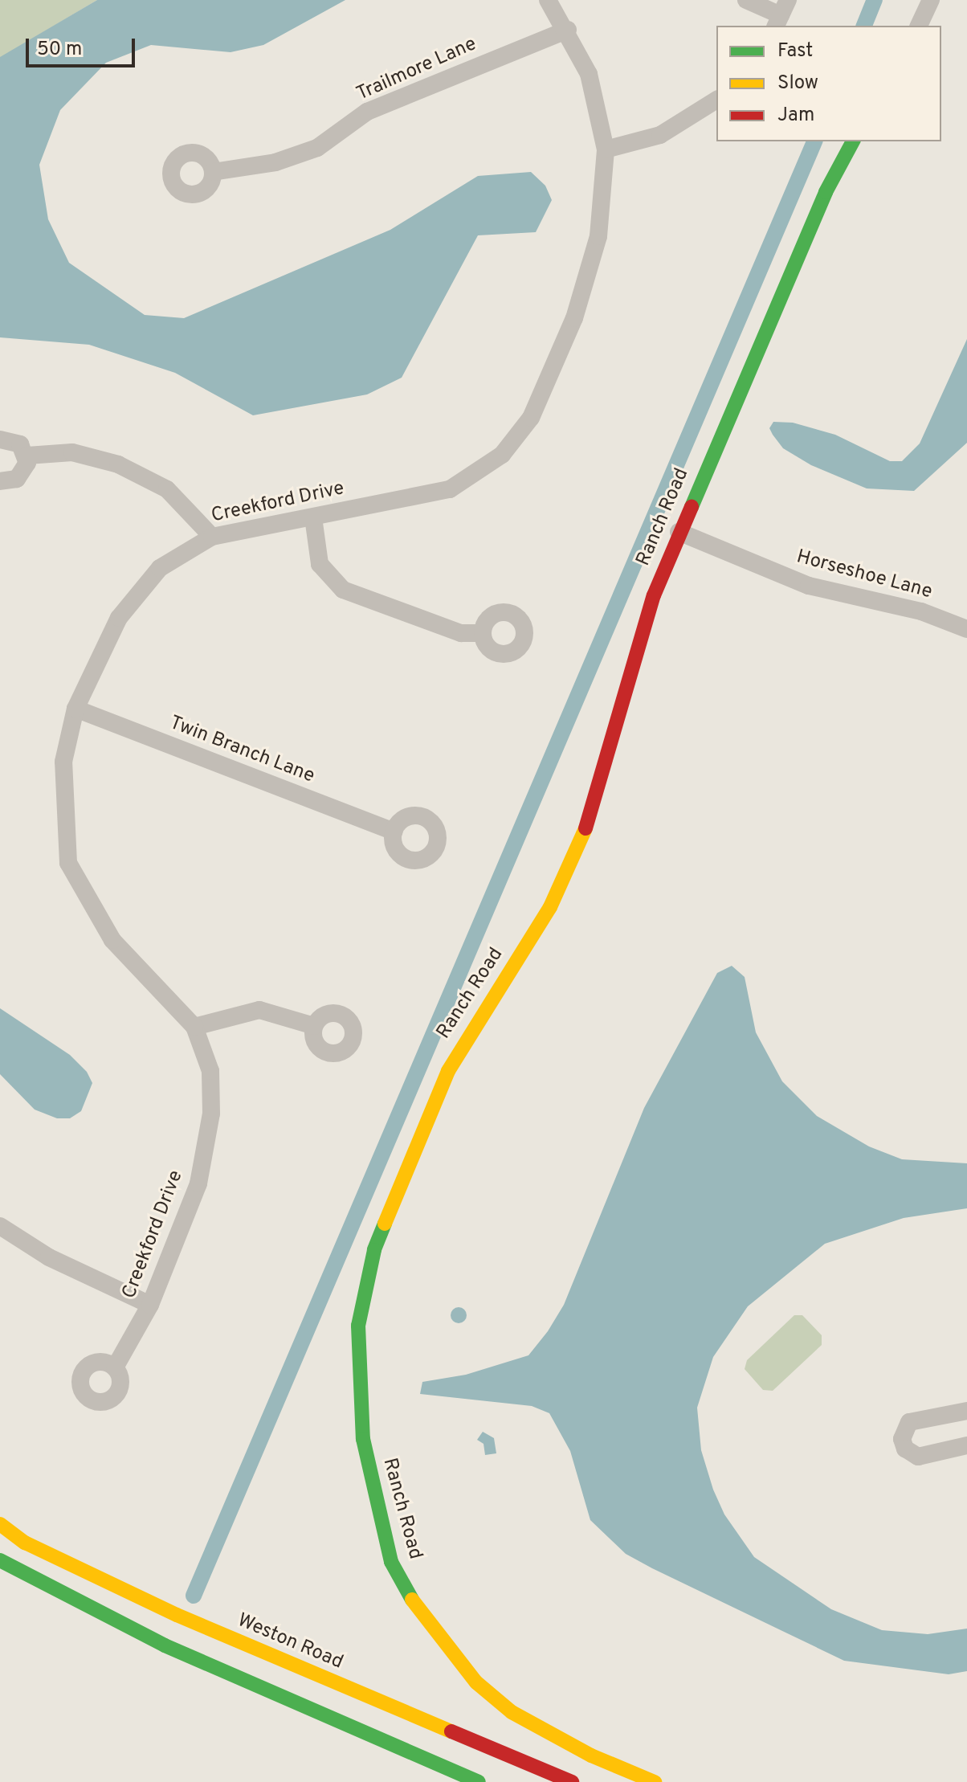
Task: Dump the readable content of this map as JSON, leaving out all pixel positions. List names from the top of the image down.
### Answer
{
  "streets": {
    "street": [
      "Trailmore Lane",
      "Creekford Drive",
      "Ranch Road",
      "Horseshoe Lane",
      "Twin Branch Lane",
      "Weston Road"
    ]
  },
  "crossings": [
    ["Trailmore Lane", "Creekford Drive"],
    ["Creekford Drive", "Twin Branch Lane"],
    ["Ranch Road", "Horseshoe Lane"]
  ],
  "legend": ["Fast", "Slow", "Jam"],
  "scale_bar": "50 m"
}
